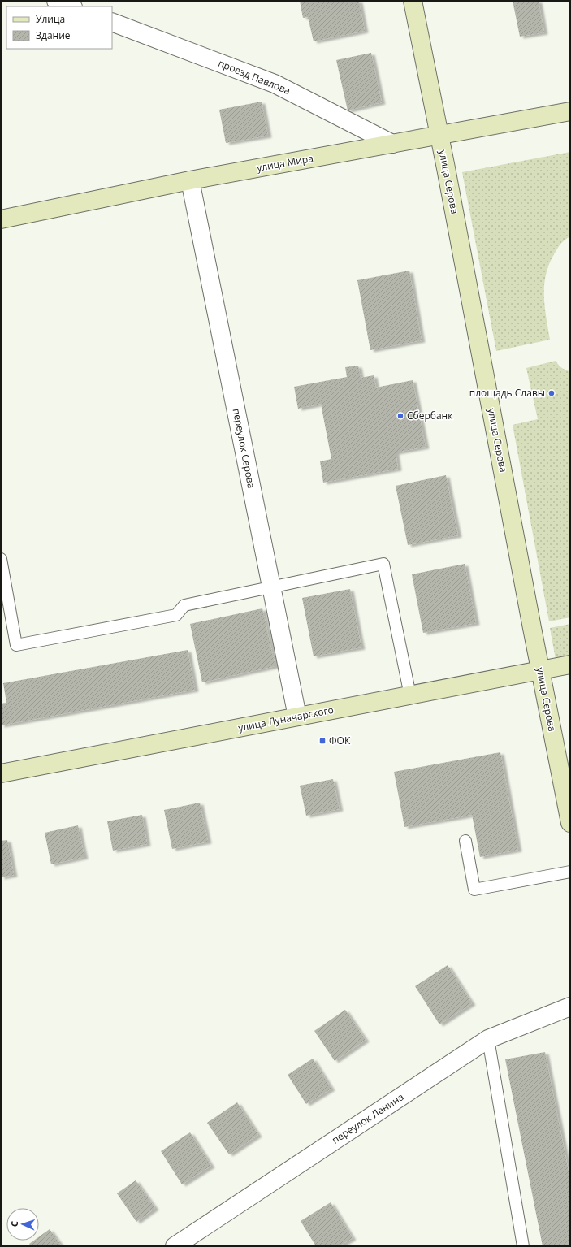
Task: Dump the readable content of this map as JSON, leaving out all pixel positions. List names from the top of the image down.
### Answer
{
  "streets": {
    "street": [
      "проезд Павлова",
      "улица Мира",
      "улица Серова",
      "переулок Серова",
      "улица Луначарского",
      "переулок Ленина"
    ]
  },
  "crossings": [
    ["проезд Павлова", "улица Мира"],
    ["улица Мира", "улица Серова"],
    ["улица Мира", "переулок Серова"],
    ["улица Серова", "улица Луначарского"],
    ["переулок Серова", "улица Луначарского"]
  ],
  "places": {
    "other": ["площадь Славы", "Сбербанк"],
    "transit": ["ФОК"]
  },
  "legend": ["Улица", "Здание"],
  "north": "left"
}
